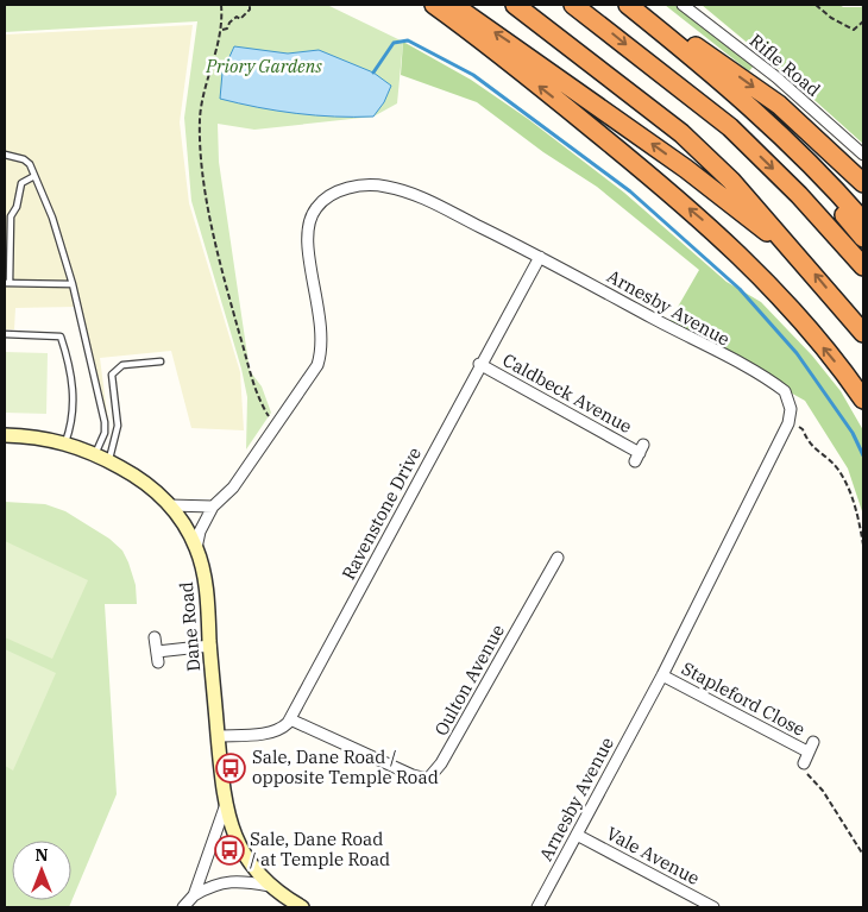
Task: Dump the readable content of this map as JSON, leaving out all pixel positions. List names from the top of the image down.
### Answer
{
  "streets": {
    "main road": ["Dane Road"],
    "street": [
      "Rifle Road",
      "Arnesby Avenue",
      "Caldbeck Avenue",
      "Ravenstone Drive",
      "Oulton Avenue",
      "Stapleford Close",
      "Vale Avenue"
    ]
  },
  "crossings": [
    ["Arnesby Avenue", "Ravenstone Drive"],
    ["Arnesby Avenue", "Dane Road"],
    ["Arnesby Avenue", "Stapleford Close"],
    ["Arnesby Avenue", "Vale Avenue"],
    ["Caldbeck Avenue", "Ravenstone Drive"],
    ["Ravenstone Drive", "Oulton Avenue"]
  ],
  "parks": ["Priory Gardens"],
  "places": {
    "bus stop": ["Sale, Dane Road / opposite Temple Road", "Sale, Dane Road / at Temple Road"]
  },
  "north": "top"
}
